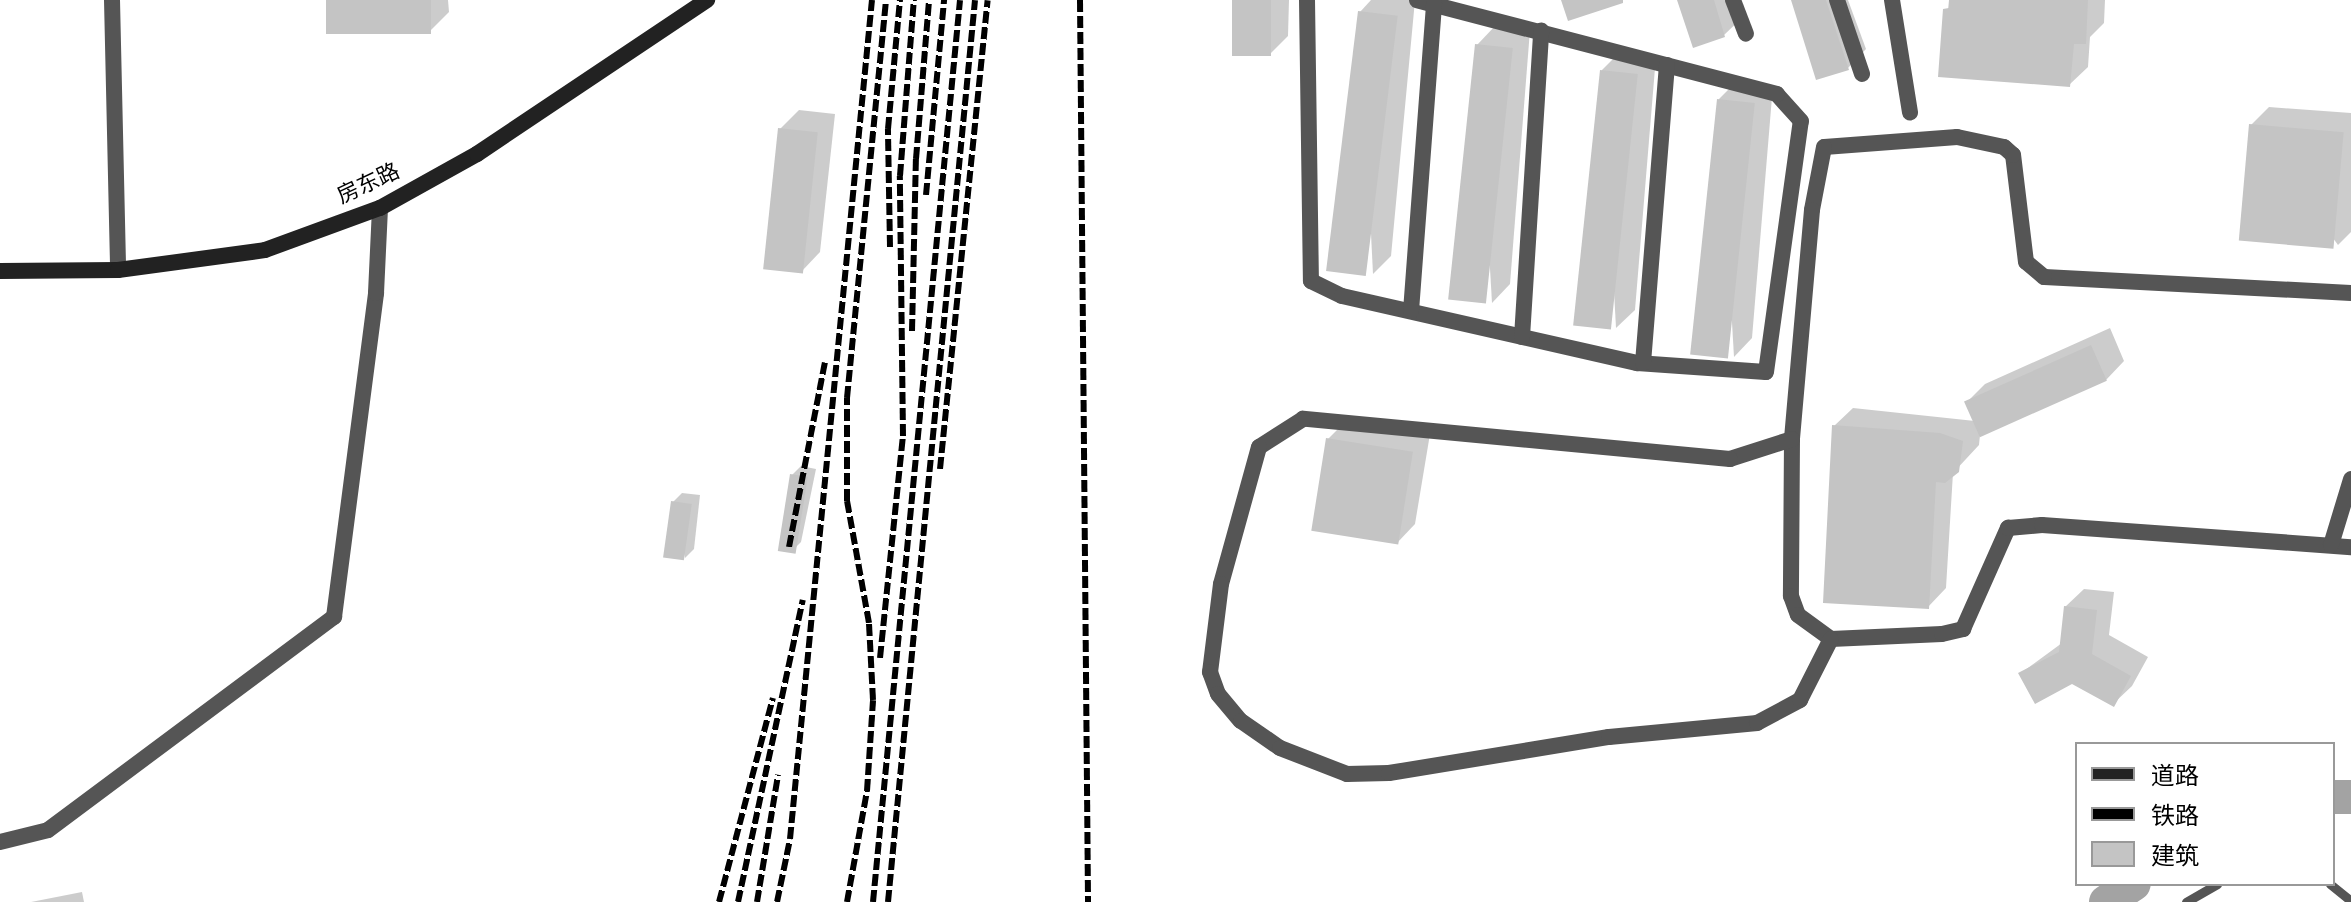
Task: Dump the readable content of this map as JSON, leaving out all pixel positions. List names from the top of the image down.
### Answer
{
  "streets": {
    "main road": ["房东路"]
  },
  "legend": ["道路", "铁路", "建筑"]
}
